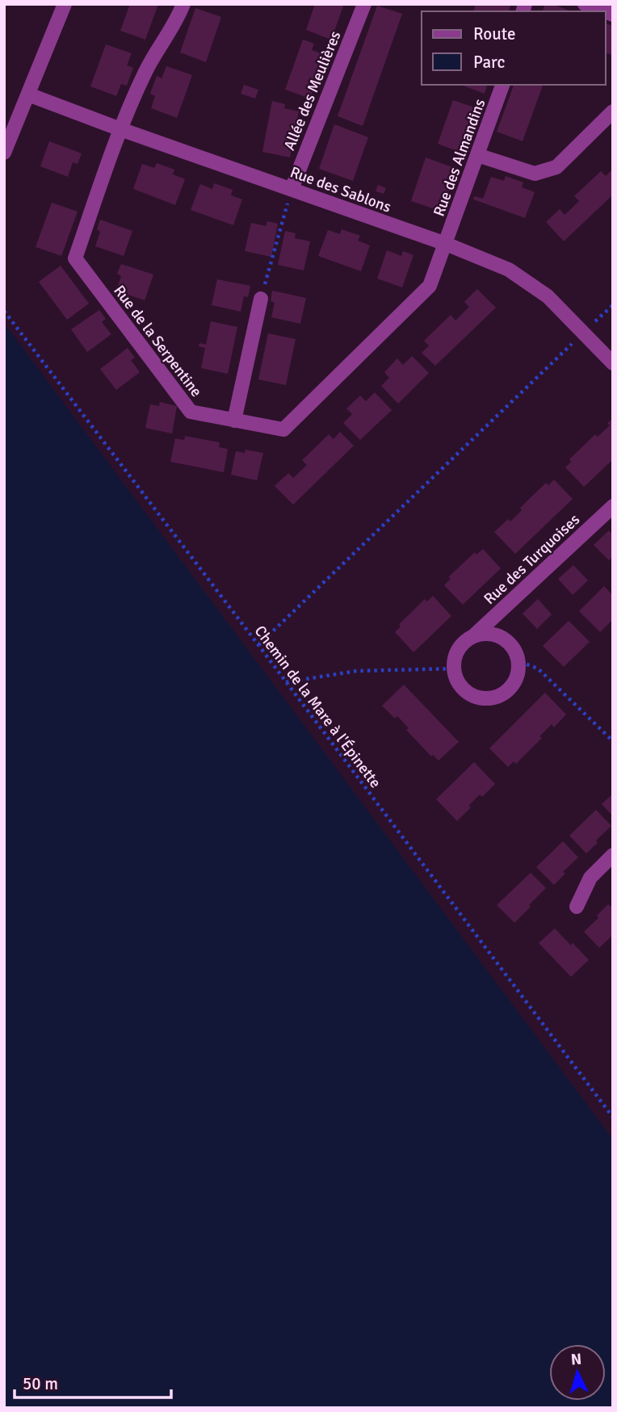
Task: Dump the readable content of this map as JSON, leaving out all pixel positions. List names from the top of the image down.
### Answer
{
  "streets": {
    "street": [
      "Allée des Meulières",
      "Rue des Almandins",
      "Rue des Sablons",
      "Rue de la Serpentine",
      "Rue des Turquoises"
    ],
    "path": ["Chemin de la Mare à l'Épinette"]
  },
  "crossings": [
    ["Allée des Meulières", "Rue des Sablons"],
    ["Rue des Almandins", "Rue des Sablons"],
    ["Rue des Almandins", "Rue de la Serpentine"],
    ["Rue des Sablons", "Rue de la Serpentine"]
  ],
  "legend": ["Route", "Parc"],
  "scale_bar": "50 m",
  "north": "top"
}
